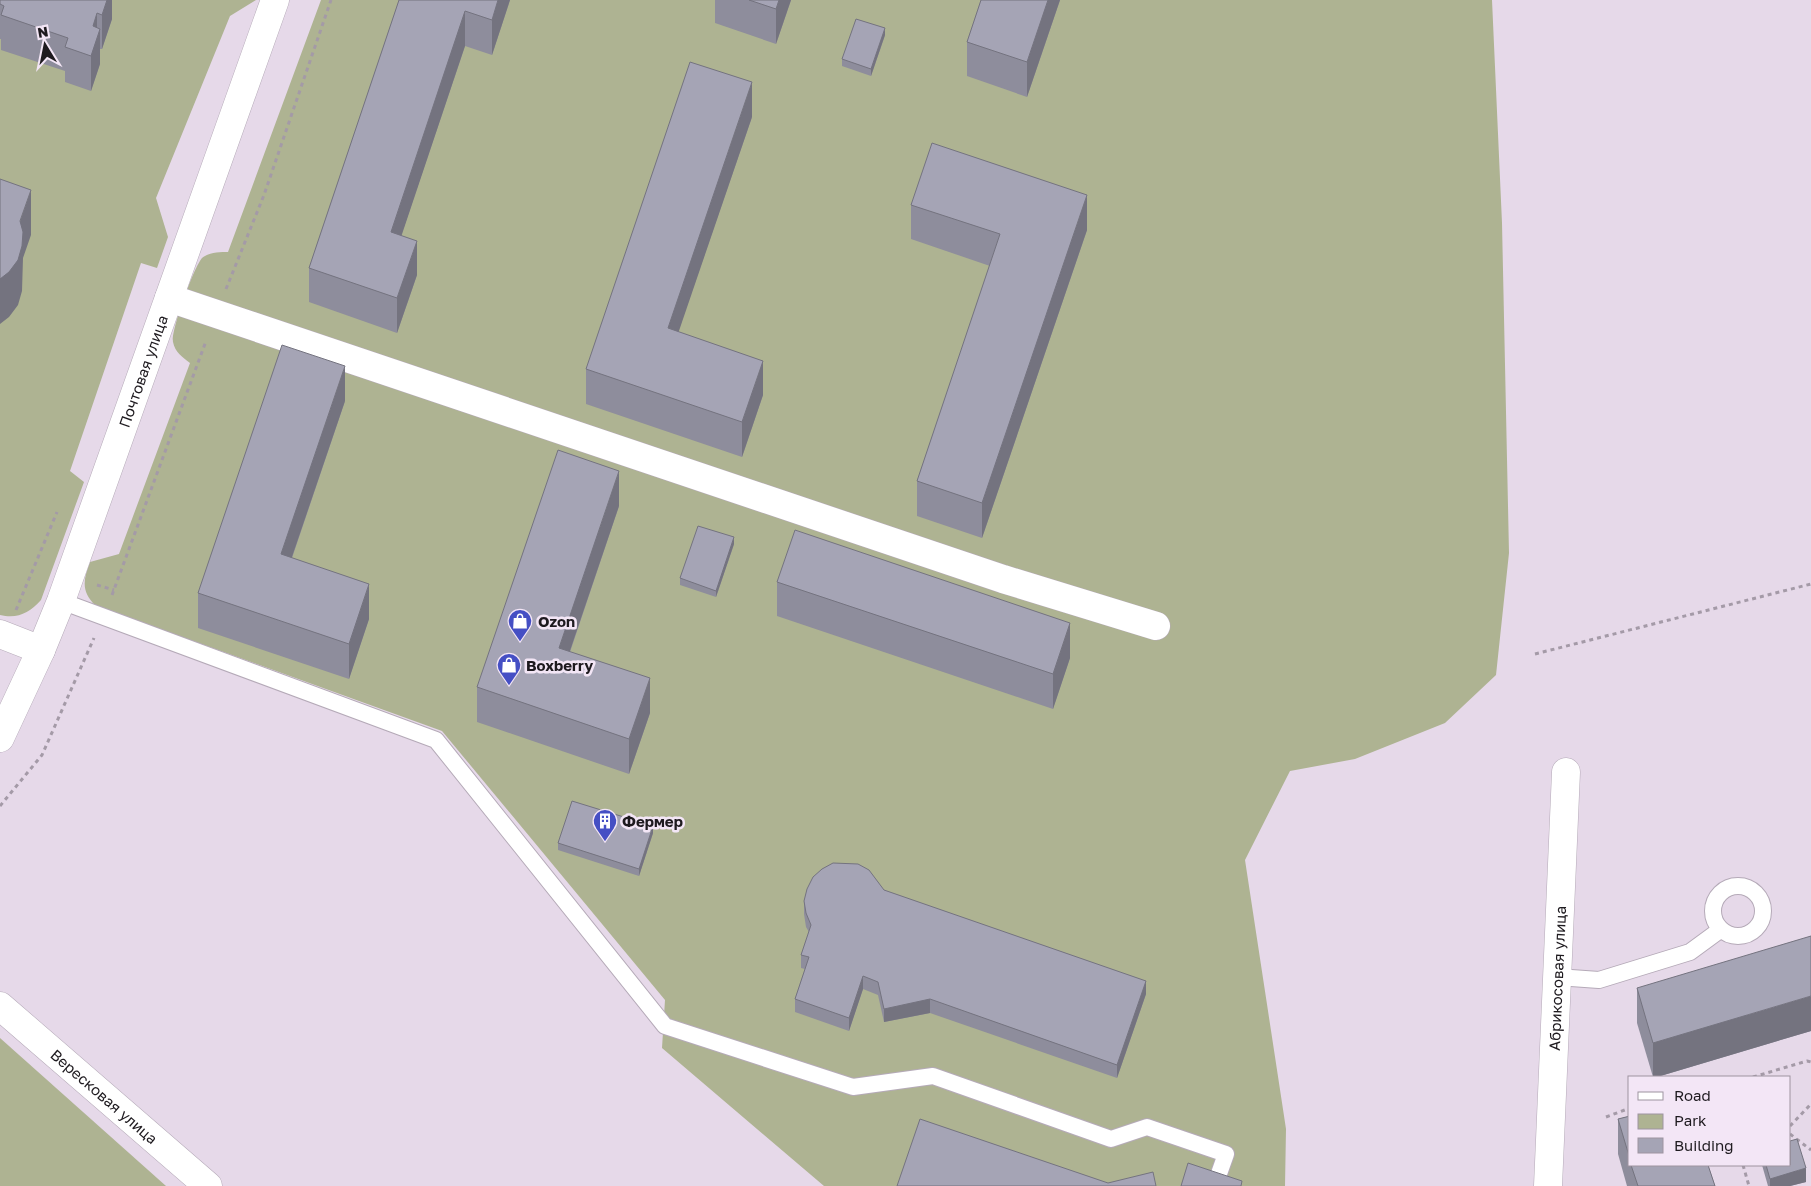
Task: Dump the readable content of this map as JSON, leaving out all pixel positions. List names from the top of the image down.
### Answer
{
  "streets": {
    "street": ["Почтовая улица", "Абрикосовая улица", "Вересковая улица"]
  },
  "places": {
    "shop": ["Ozon", "Boxberry"],
    "building": ["Фермер"]
  },
  "legend": ["Road", "Park", "Building"],
  "north": "top"
}
